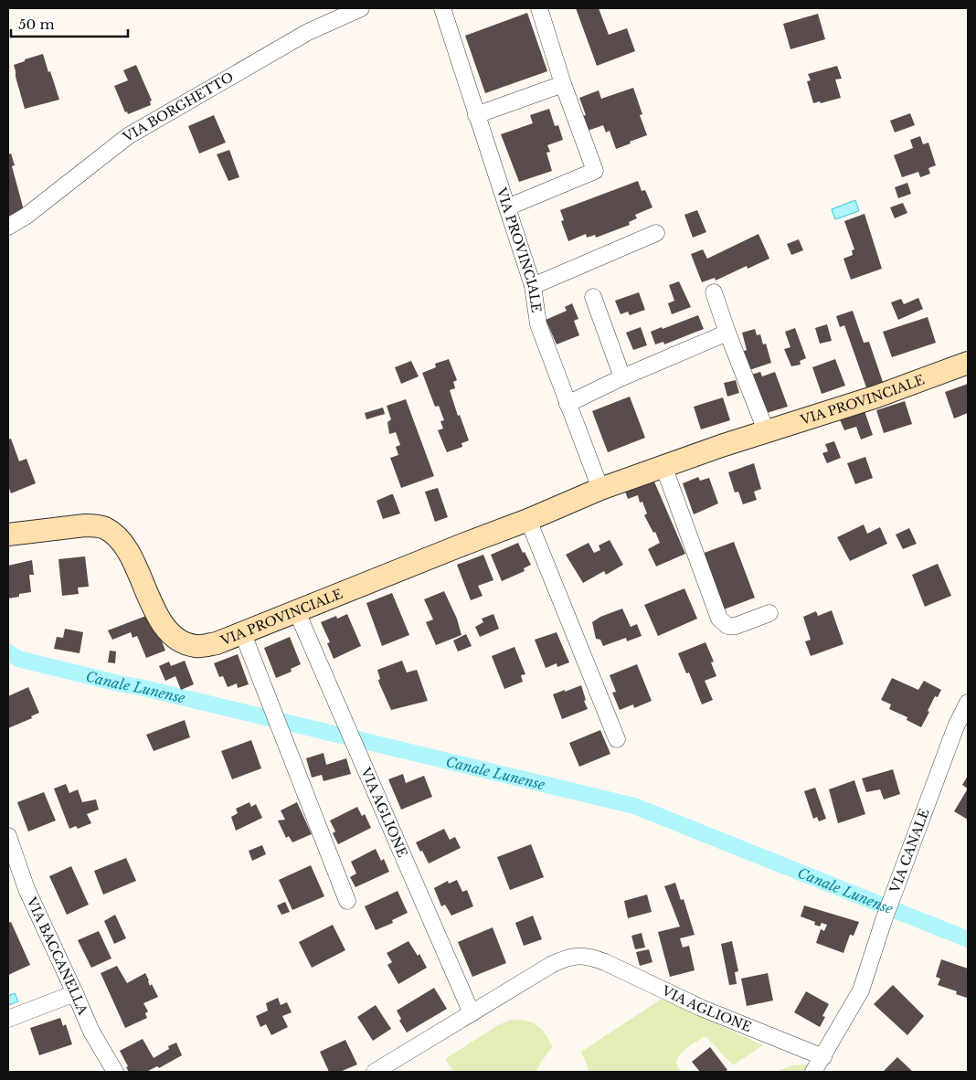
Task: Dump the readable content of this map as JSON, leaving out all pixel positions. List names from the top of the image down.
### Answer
{
  "streets": {
    "street": [
      "VIA BORGHETTO",
      "VIA PROVINCIALE",
      "VIA AGLIONE",
      "VIA CANALE",
      "VIA BACCANELLA"
    ]
  },
  "crossings": [
    ["VIA PROVINCIALE", "VIA AGLIONE"],
    ["VIA AGLIONE", "VIA CANALE"]
  ],
  "water": ["Canale Lunense"],
  "scale_bar": "50 m"
}
